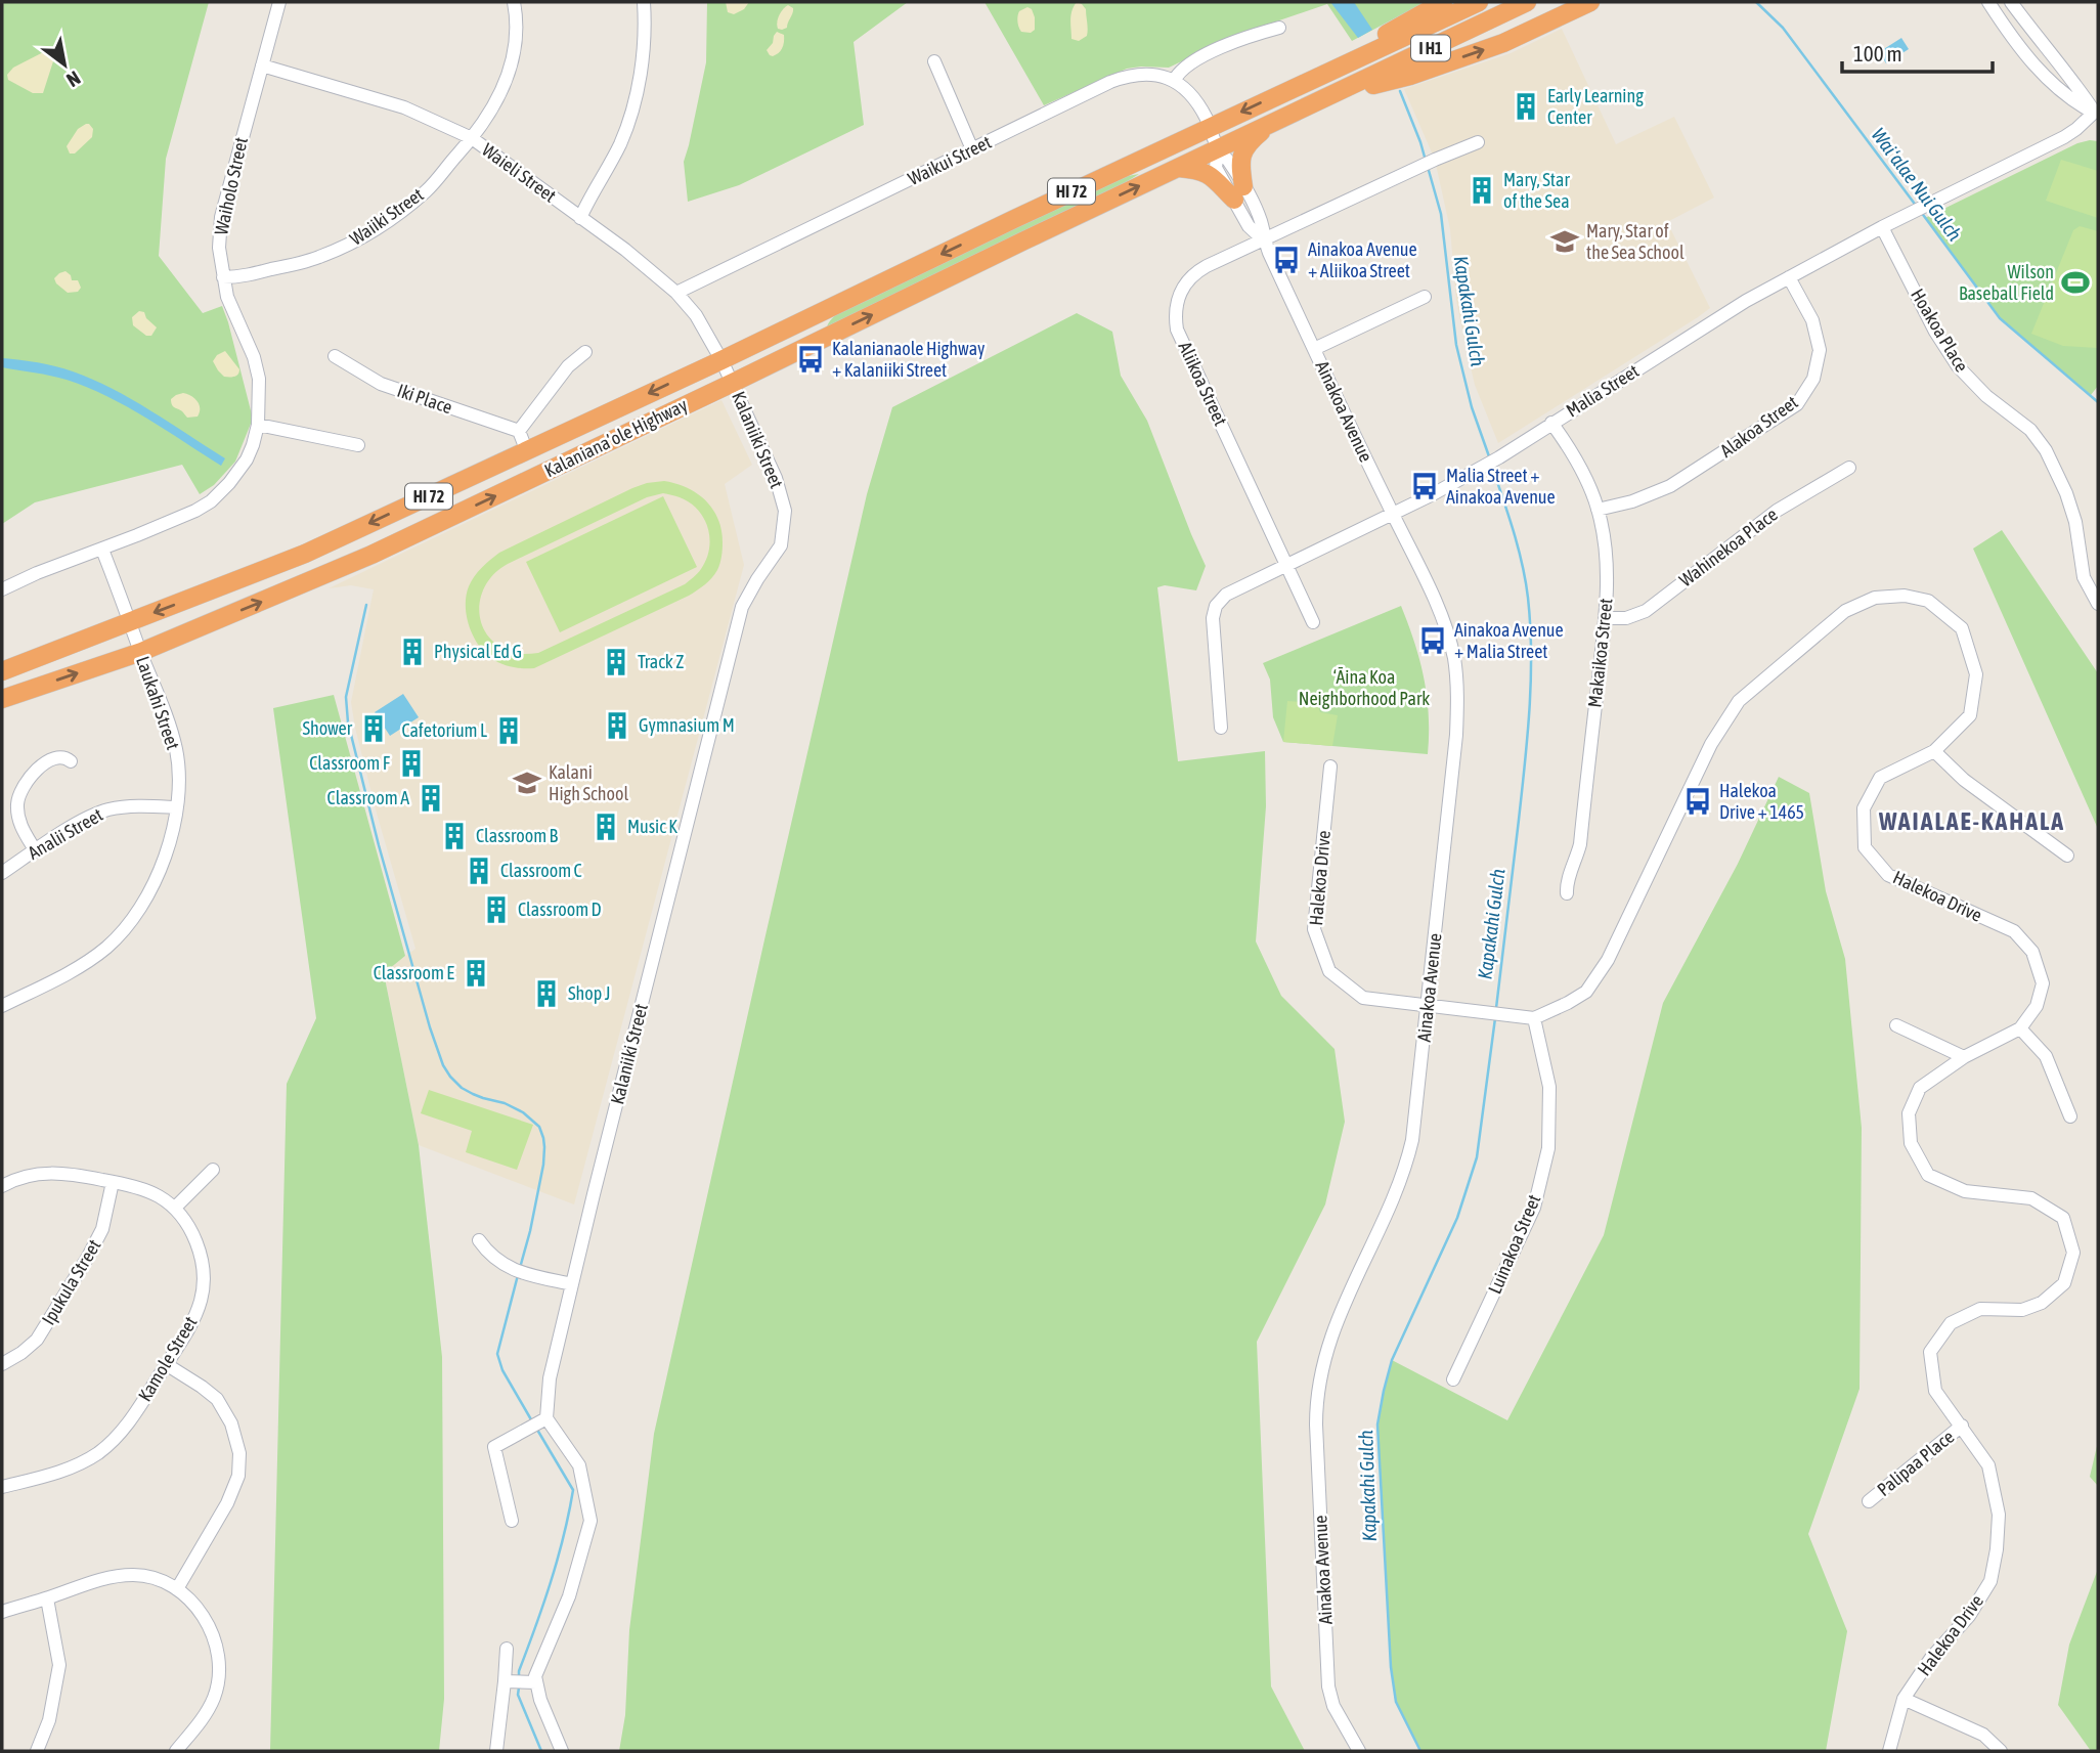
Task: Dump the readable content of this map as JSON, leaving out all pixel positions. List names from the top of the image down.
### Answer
{
  "streets": {
    "highway": ["I H1", "HI 72", "Kalaniana’ole Highway"],
    "street": [
      "Waikui Street",
      "Waieli Street",
      "Waiholo Street",
      "Waiiki Street",
      "Hoakoa Place",
      "Aliikoa Street",
      "Malia Street",
      "Iki Place",
      "Ainakoa Avenue",
      "Alakoa Street",
      "Kalaniiki Street",
      "Wahinekoa Place",
      "Makaikoa Street",
      "Laukahi Street",
      "Analii Street",
      "Halekoa Drive",
      "Luinakoa Street",
      "Ipukula Street",
      "Kamole Street",
      "Palipaa Place"
    ]
  },
  "crossings": [
    ["I H1", "Ainakoa Avenue"],
    ["I H1", "Kalaniana’ole Highway"],
    ["Waikui Street", "Waieli Street"],
    ["Waieli Street", "Waiholo Street"],
    ["Waieli Street", "Waiiki Street"],
    ["Waieli Street", "Kalaniana’ole Highway"],
    ["Waieli Street", "Kalaniiki Street"],
    ["Waiholo Street", "Waiiki Street"],
    ["Hoakoa Place", "Malia Street"],
    ["Aliikoa Street", "Malia Street"],
    ["Aliikoa Street", "Ainakoa Avenue"],
    ["Malia Street", "Ainakoa Avenue"],
    ["Malia Street", "Alakoa Street"],
    ["Malia Street", "Makaikoa Street"],
    ["Ainakoa Avenue", "Kalaniana’ole Highway"],
    ["Ainakoa Avenue", "Halekoa Drive"],
    ["Alakoa Street", "Makaikoa Street"],
    ["Kalaniana’ole Highway", "Kalaniiki Street"],
    ["Kalaniana’ole Highway", "Laukahi Street"],
    ["Wahinekoa Place", "Makaikoa Street"],
    ["Laukahi Street", "Analii Street"],
    ["Halekoa Drive", "Luinakoa Street"],
    ["Halekoa Drive", "Palipaa Place"]
  ],
  "districts": ["WAIALAE-KAHALA"],
  "water": ["Waiʻalae Nui Gulch", "Kapakahi Gulch"],
  "parks": ["‘Āina Koa Neighborhood Park"],
  "places": {
    "building": [
      "Early Learning Center",
      "Mary, Star of the Sea",
      "Physical Ed G",
      "Track Z",
      "Gymnasium M",
      "Shower",
      "Cafetorium L",
      "Classroom F",
      "Classroom A",
      "Music K",
      "Classroom B",
      "Classroom C",
      "Classroom D",
      "Classroom E",
      "Shop J"
    ],
    "school or university": ["Mary, Star of the Sea School", "Kalani High School"],
    "bus stop": [
      "Ainakoa Avenue + Aliikoa Street",
      "Kalanianaole Highway + Kalaniiki Street",
      "Malia Street + Ainakoa Avenue",
      "Ainakoa Avenue + Malia Street",
      "Halekoa Drive + 1465"
    ],
    "sports": ["Wilson Baseball Field"]
  },
  "scale_bar": "100 m",
  "north": "bottom right"
}
